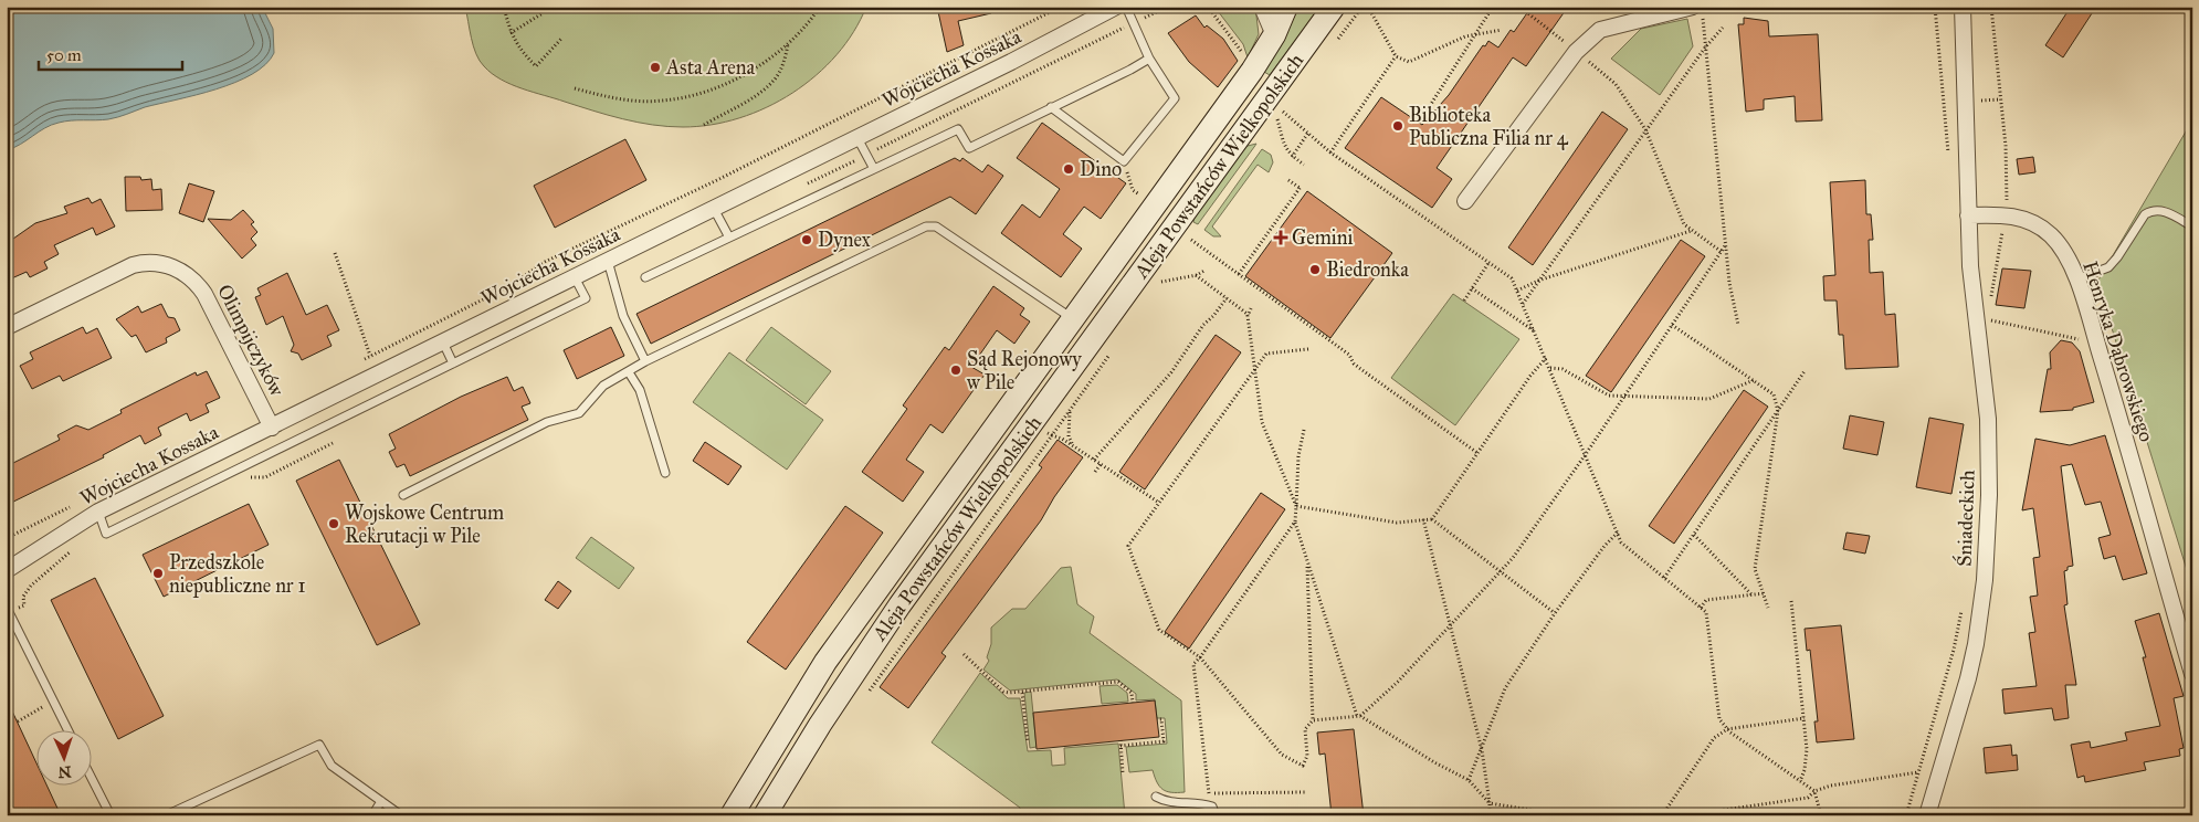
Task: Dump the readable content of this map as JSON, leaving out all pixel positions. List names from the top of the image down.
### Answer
{
  "streets": {
    "main road": ["Aleja Powstańców Wielkopolskich"],
    "street": [
      "Wojciecha Kossaka",
      "Olimpijczyków",
      "Henryka Dąbrowskiego",
      "Śniadeckich"
    ]
  },
  "crossings": [
    ["Wojciecha Kossaka", "Olimpijczyków"],
    ["Henryka Dąbrowskiego", "Śniadeckich"]
  ],
  "places": {
    "other": [
      "Asta Arena",
      "Biblioteka Publiczna Filia nr 4",
      "Dino",
      "Dynex",
      "Biedronka",
      "Sąd Rejonowy w Pile",
      "Wojskowe Centrum Rekrutacji w Pile",
      "Przedszkole niepubliczne nr 1"
    ],
    "health": ["Gemini"]
  },
  "scale_bar": "50 m",
  "north": "bottom"
}
